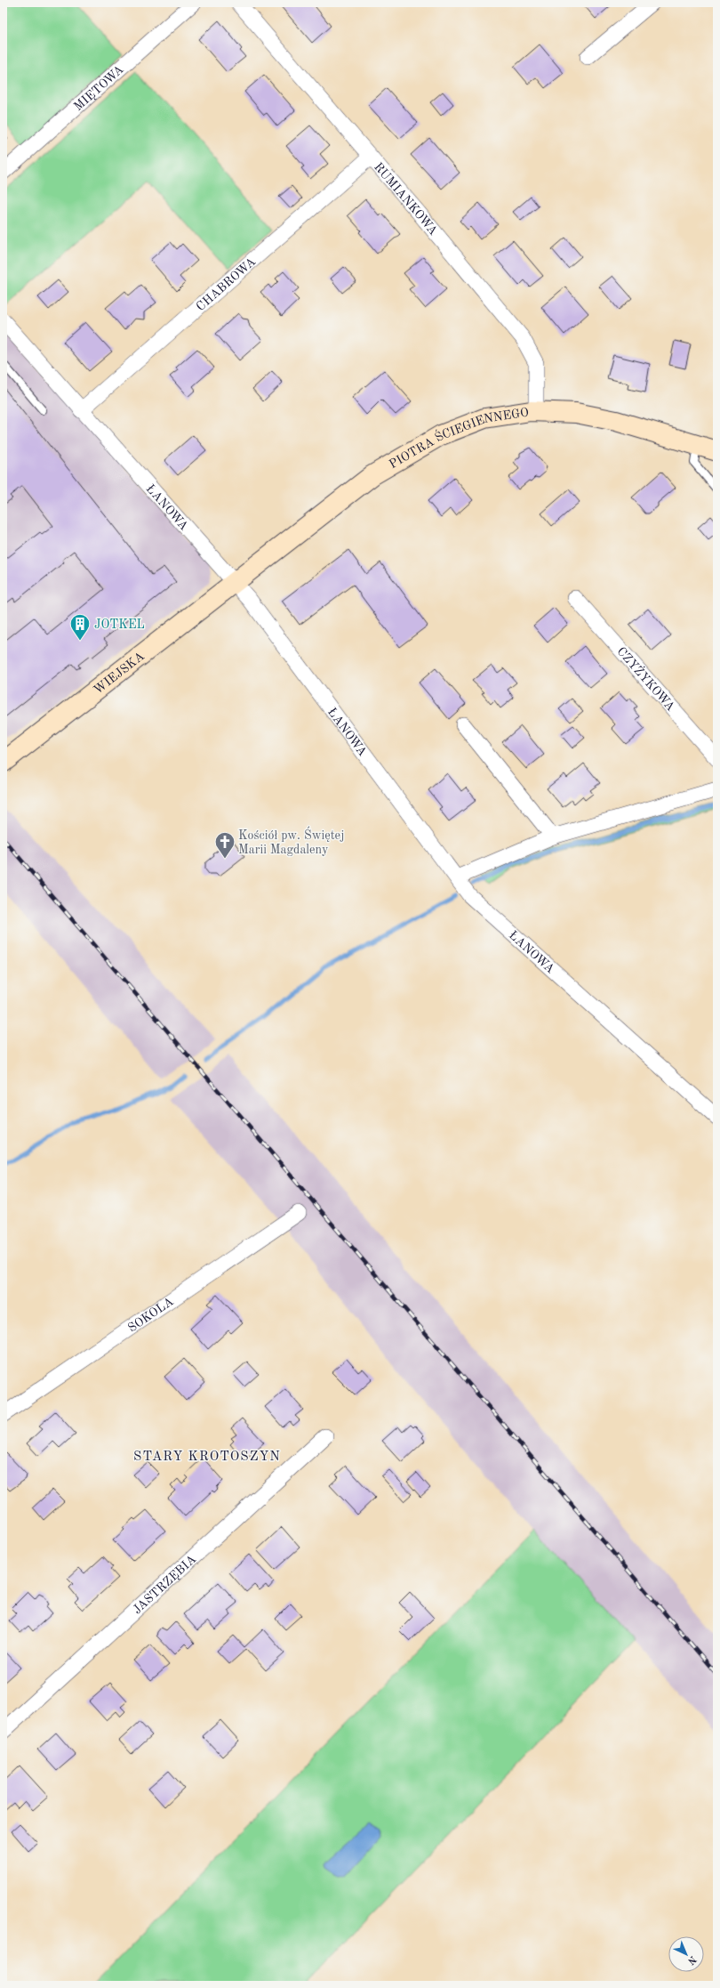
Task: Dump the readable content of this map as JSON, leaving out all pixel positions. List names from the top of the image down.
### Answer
{
  "streets": {
    "street": [
      "MIĘTOWA",
      "RUMIANKOWA",
      "CHABROWA",
      "PIOTRA ŚCIEGIENNEGO",
      "ŁANOWA",
      "WIEJSKA",
      "CZYŻYKOWA",
      "SOKOLA",
      "JASTRZĘBIA"
    ]
  },
  "crossings": [
    ["RUMIANKOWA", "CHABROWA"],
    ["RUMIANKOWA", "PIOTRA ŚCIEGIENNEGO"],
    ["CHABROWA", "ŁANOWA"],
    ["PIOTRA ŚCIEGIENNEGO", "ŁANOWA"],
    ["PIOTRA ŚCIEGIENNEGO", "WIEJSKA"],
    ["ŁANOWA", "WIEJSKA"]
  ],
  "districts": ["STARY KROTOSZYN"],
  "places": {
    "building": ["JOTKEL"],
    "church": ["Kościół pw. Świętej Marii Magdaleny"]
  },
  "north": "bottom right"
}
